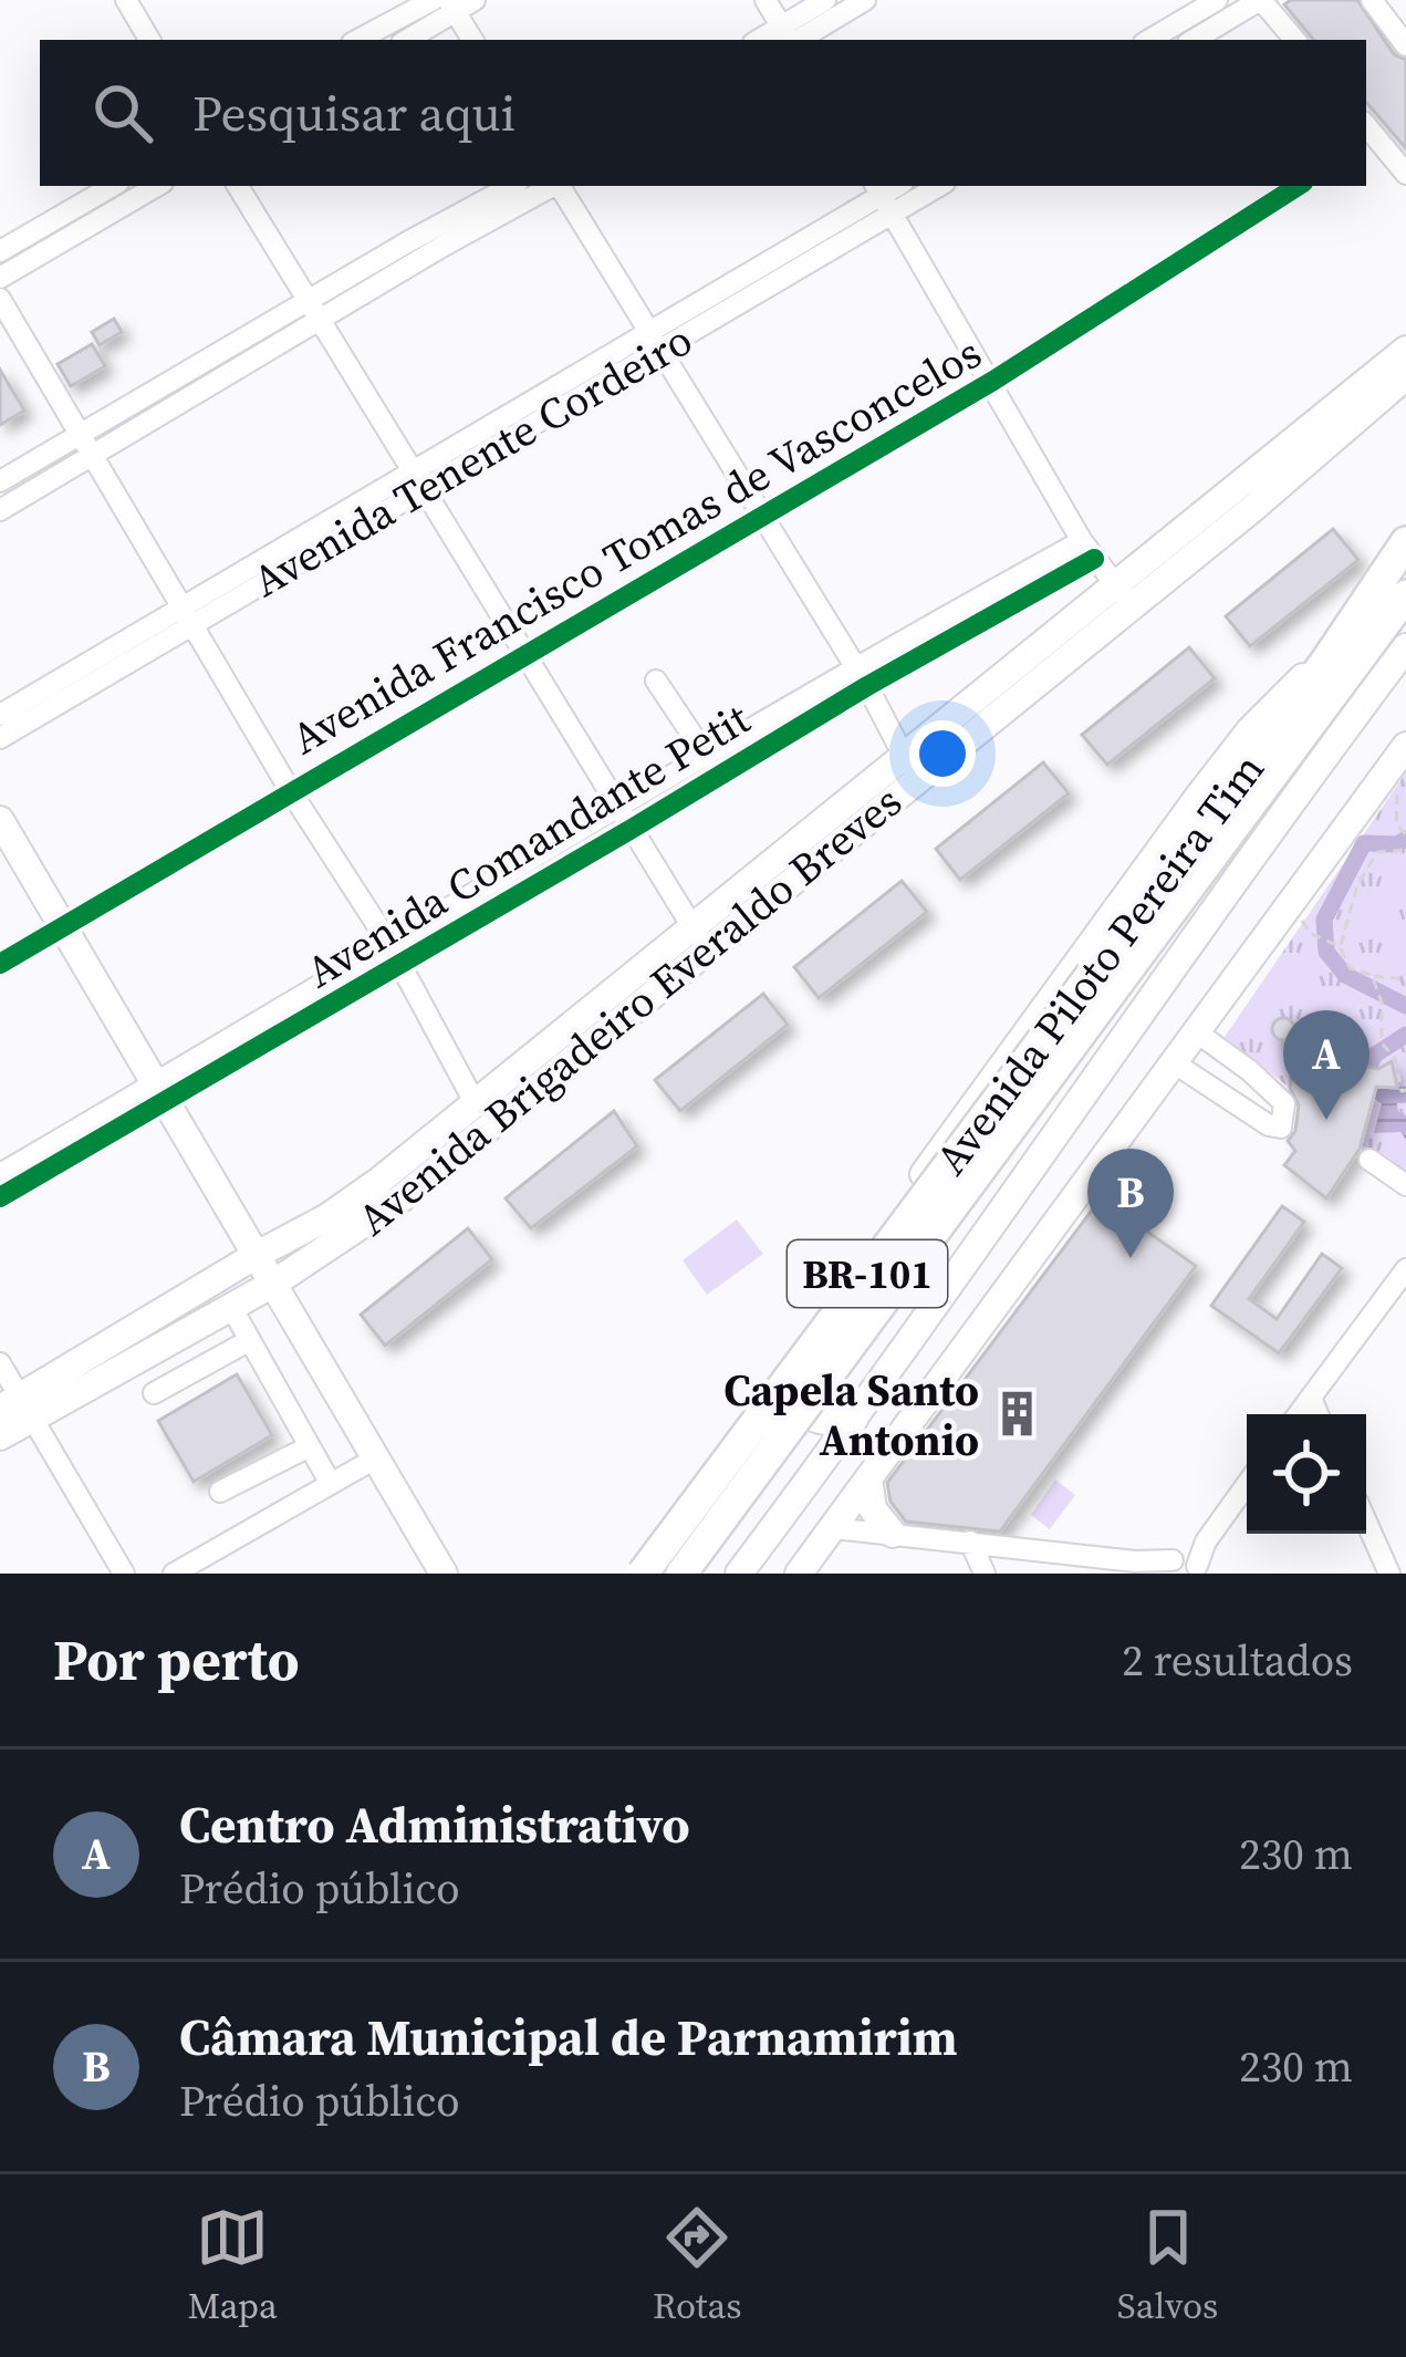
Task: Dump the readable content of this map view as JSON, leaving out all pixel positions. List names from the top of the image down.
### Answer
{
  "streets": {
    "highway": ["Avenida Piloto Pereira Tim", "BR-101"],
    "main road": ["Avenida Brigadeiro Everaldo Breves"],
    "street": ["Avenida Tenente Cordeiro", "Avenida Francisco Tomas de Vasconcelos", "Avenida Comandante Petit"]
  },
  "places": {
    "building": ["Capela Santo Antonio"]
  },
  "page": {
    "search": "Pesquisar aqui",
    "pins": ["A", "B"],
    "heading": ["Por perto", "2 resultados"],
    "list": [
      {
        "mark": "A",
        "name": "Centro Administrativo",
        "note": "Prédio público",
        "value": "230 m"
      },
      {
        "mark": "B",
        "name": "Câmara Municipal de Parnamirim",
        "note": "Prédio público",
        "value": "230 m"
      }
    ],
    "nav": ["Mapa", "Rotas", "Salvos"]
  }
}
